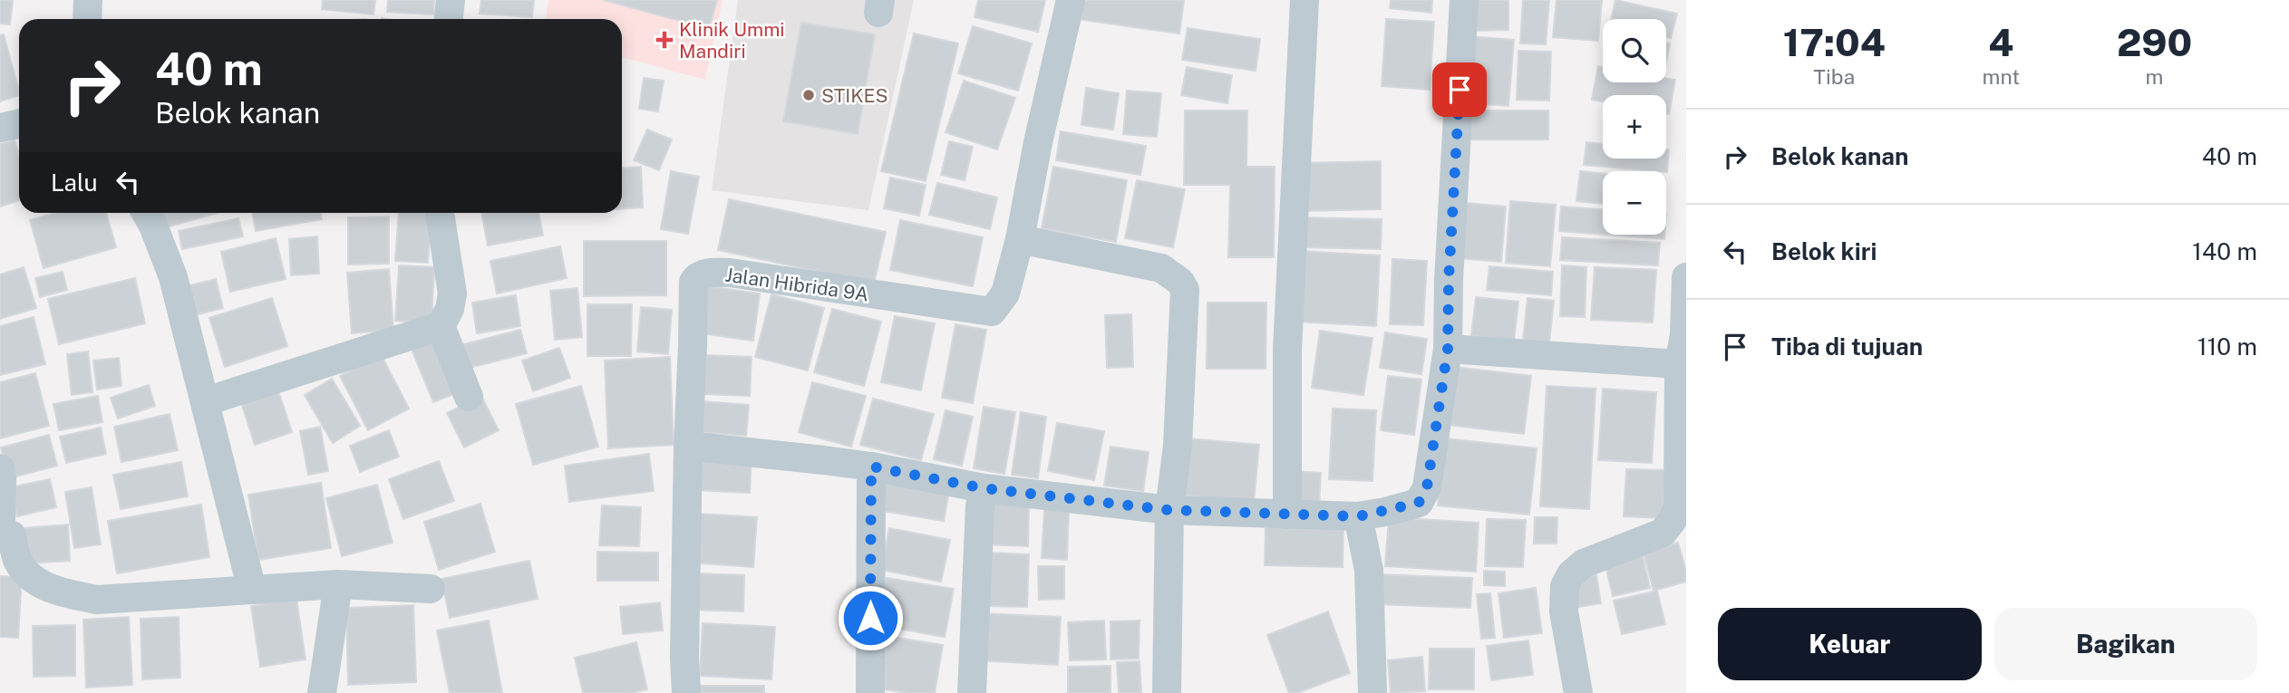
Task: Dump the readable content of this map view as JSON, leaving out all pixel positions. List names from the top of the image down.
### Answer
{
  "streets": {
    "street": ["Jalan Hibrida 9A"]
  },
  "places": {
    "health": ["Klinik Ummi Mandiri"],
    "other": ["STIKES"]
  },
  "page": {
    "eta": [
      "17:04",
      "Tiba",
      "4",
      "mnt",
      "290",
      "m"
    ],
    "map_buttons": ["+", "−"],
    "turn": ["40 m", "Belok kanan"],
    "list": [
      {
        "name": "Belok kanan",
        "value": "40 m"
      },
      {
        "name": "Belok kiri",
        "value": "140 m"
      },
      {
        "name": "Tiba di tujuan",
        "value": "110 m"
      }
    ],
    "then": "Lalu",
    "buttons": ["Keluar", "Bagikan"]
  }
}
